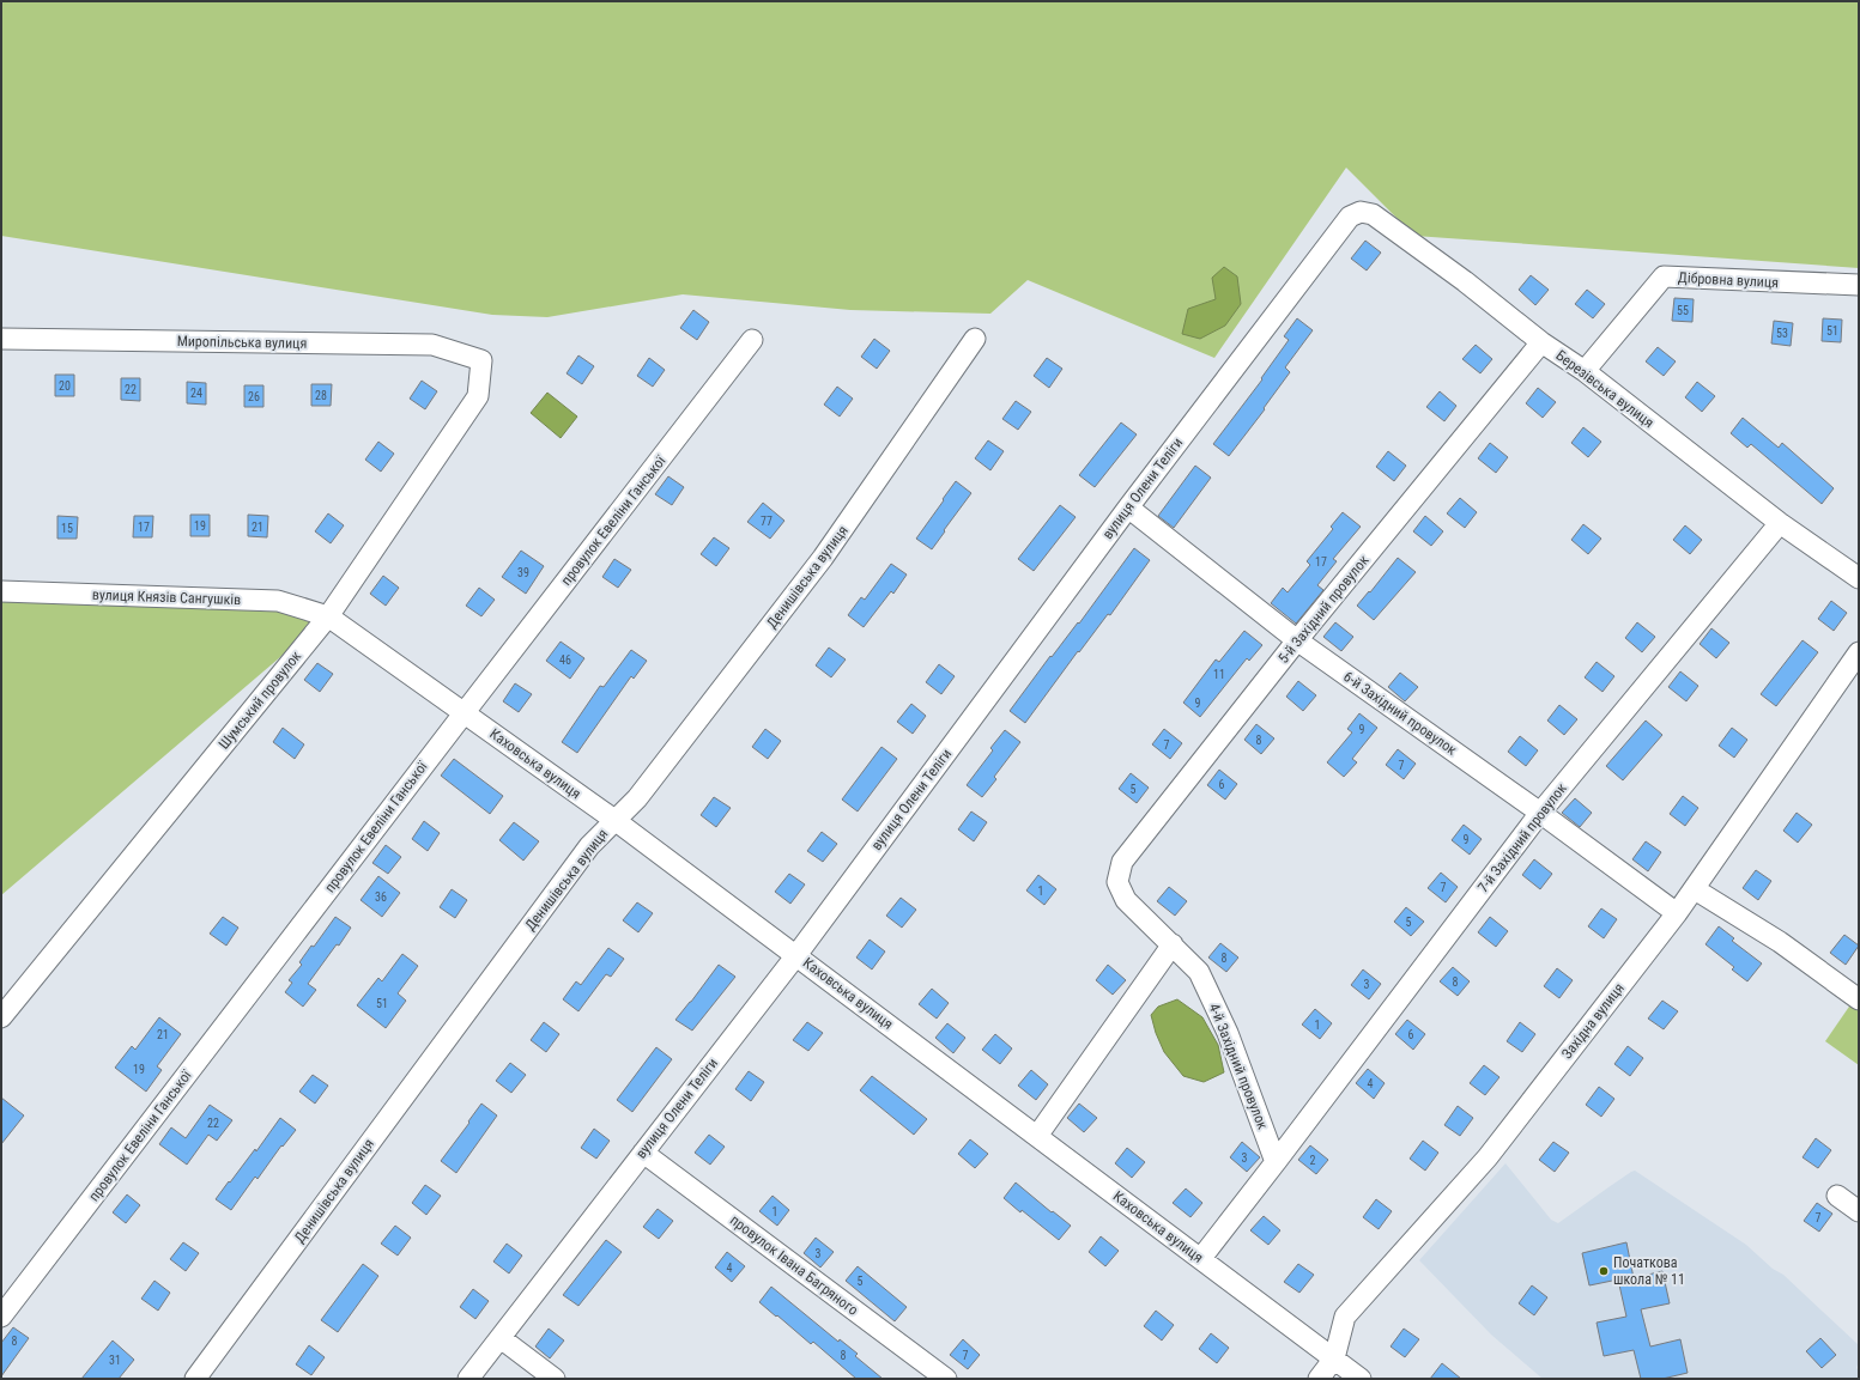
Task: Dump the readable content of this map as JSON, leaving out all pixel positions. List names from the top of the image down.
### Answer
{
  "streets": {
    "street": [
      "Дібровна вулиця",
      "Миропільська вулиця",
      "Березівська вулиця",
      "вулиця Олени Теліги",
      "провулок Евеліни Ганської",
      "Денишівська вулиця",
      "вулиця Князів Сангушків",
      "5-й Західний провулок",
      "Шумський провулок",
      "6-й Західний провулок",
      "Каховська вулиця",
      "7-й Західний провулок",
      "Західна вулиця",
      "4-й Західний провулок",
      "провулок Івана Багряного"
    ]
  },
  "crossings": [
    ["Дібровна вулиця", "Березівська вулиця"],
    ["Миропільська вулиця", "Шумський провулок"],
    ["Березівська вулиця", "вулиця Олени Теліги"],
    ["Березівська вулиця", "5-й Західний провулок"],
    ["Березівська вулиця", "7-й Західний провулок"],
    ["вулиця Олени Теліги", "6-й Західний провулок"],
    ["вулиця Олени Теліги", "Каховська вулиця"],
    ["вулиця Олени Теліги", "провулок Івана Багряного"],
    ["провулок Евеліни Ганської", "Каховська вулиця"],
    ["Денишівська вулиця", "Каховська вулиця"],
    ["вулиця Князів Сангушків", "Шумський провулок"],
    ["вулиця Князів Сангушків", "Каховська вулиця"],
    ["5-й Західний провулок", "6-й Західний провулок"],
    ["5-й Західний провулок", "4-й Західний провулок"],
    ["Шумський провулок", "Каховська вулиця"],
    ["6-й Західний провулок", "7-й Західний провулок"],
    ["6-й Західний провулок", "Західна вулиця"],
    ["Каховська вулиця", "Західна вулиця"],
    ["7-й Західний провулок", "4-й Західний провулок"]
  ],
  "places": ["Початкова школа № 11"],
  "house_numbers": [
    "55",
    "51",
    "53",
    "20",
    "22",
    "24",
    "28",
    "26",
    "77",
    "19",
    "17",
    "21",
    "15",
    "17",
    "39",
    "46",
    "11",
    "9",
    "9",
    "8",
    "7",
    "7",
    "6",
    "5",
    "9",
    "7",
    "1",
    "36",
    "5",
    "8",
    "8",
    "3",
    "51",
    "1",
    "21",
    "6",
    "19",
    "4",
    "22",
    "3",
    "2",
    "1",
    "7",
    "3",
    "4",
    "5",
    "8",
    "8",
    "7",
    "31"
  ]
}
